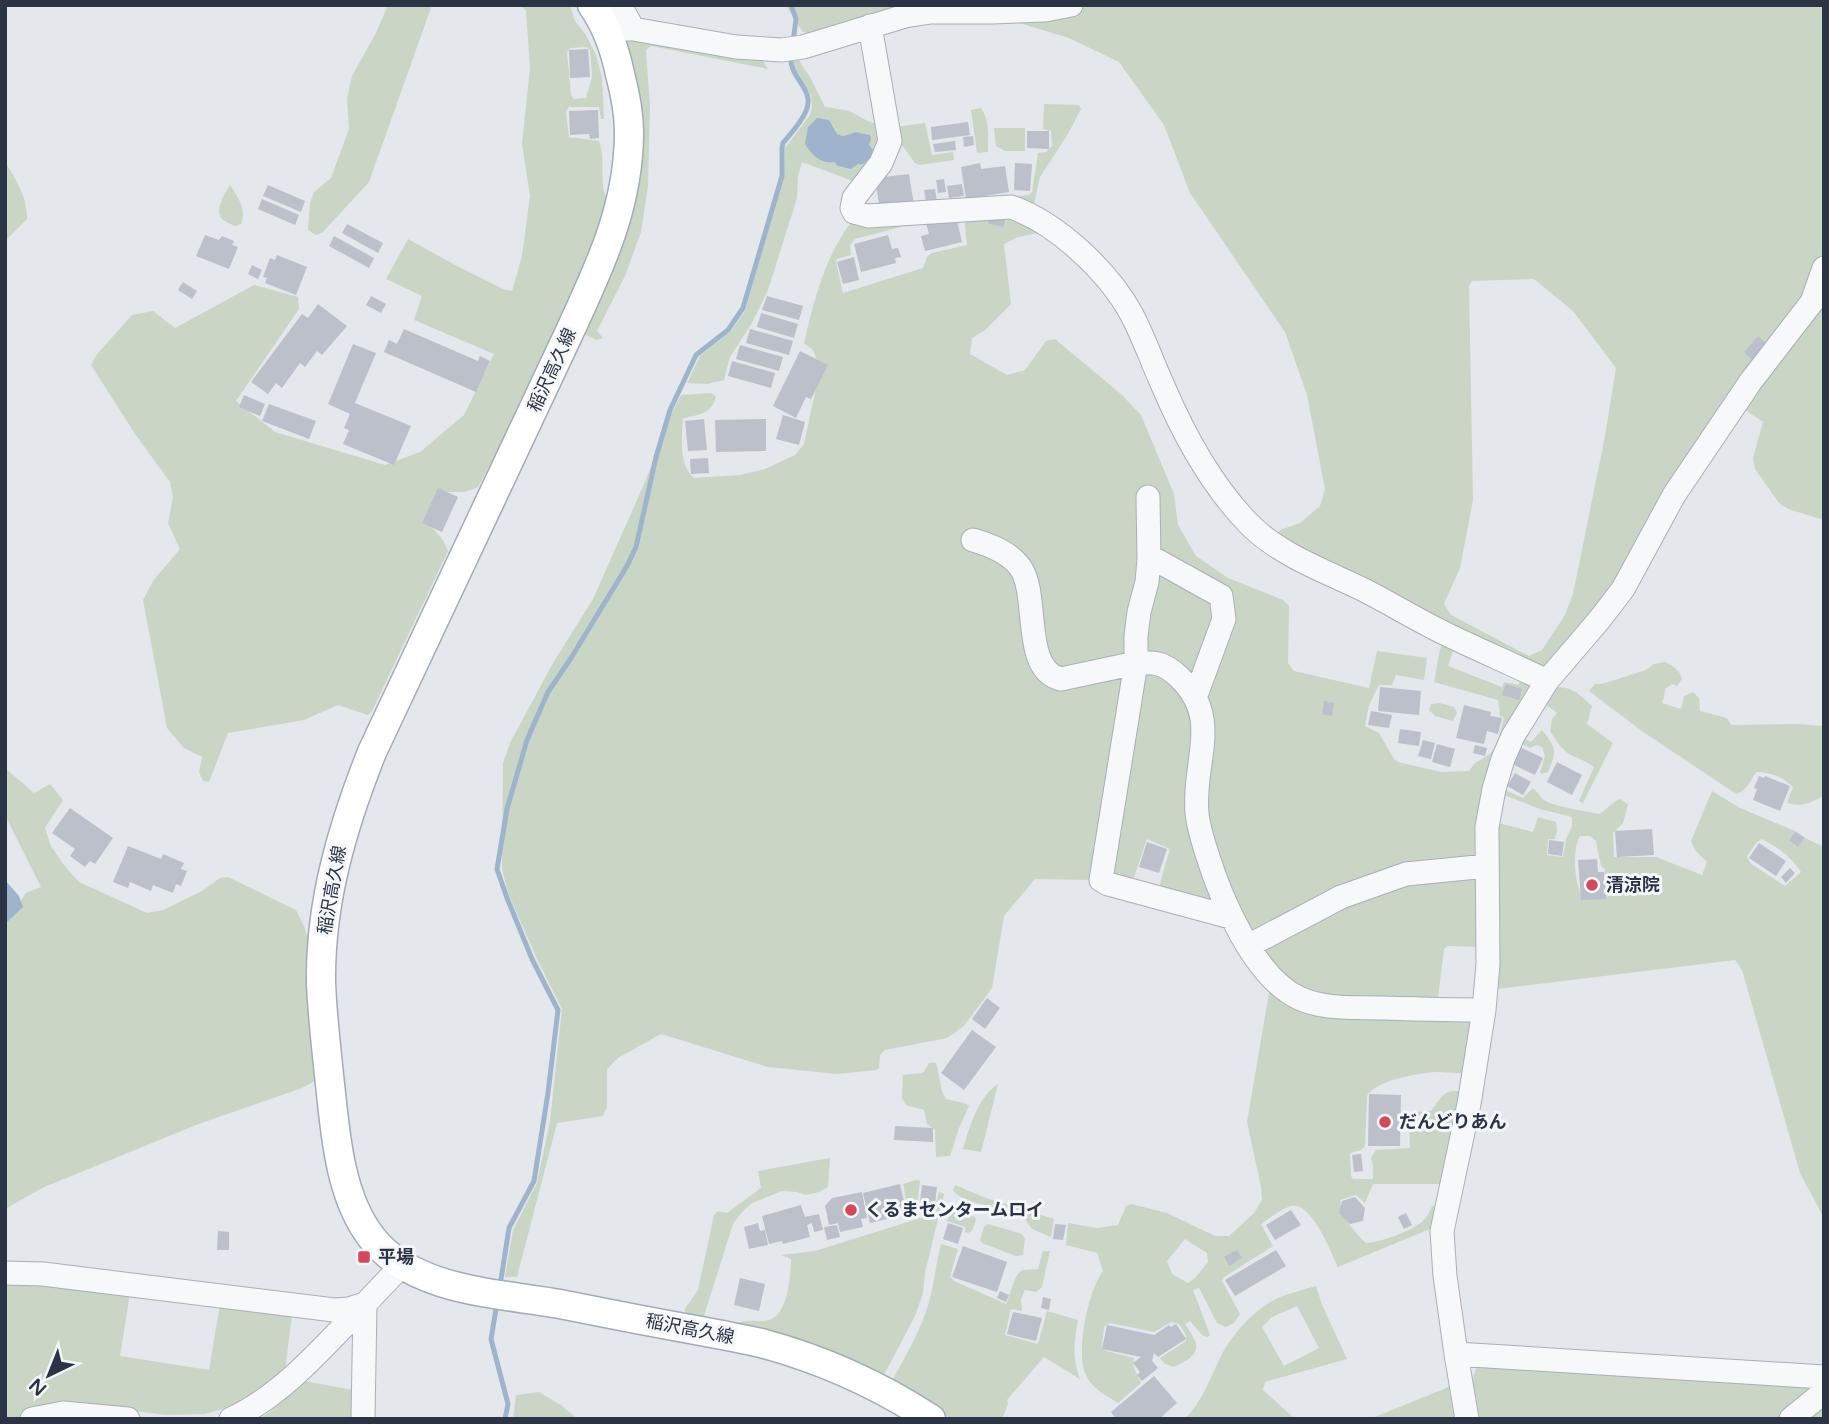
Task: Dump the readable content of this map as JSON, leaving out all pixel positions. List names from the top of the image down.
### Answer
{
  "streets": {
    "main road": ["稲沢高久線"]
  },
  "places": {
    "other": ["清涼院", "だんどりあん", "くるまセンタームロイ"],
    "transit": ["平場"]
  },
  "north": "bottom left"
}
